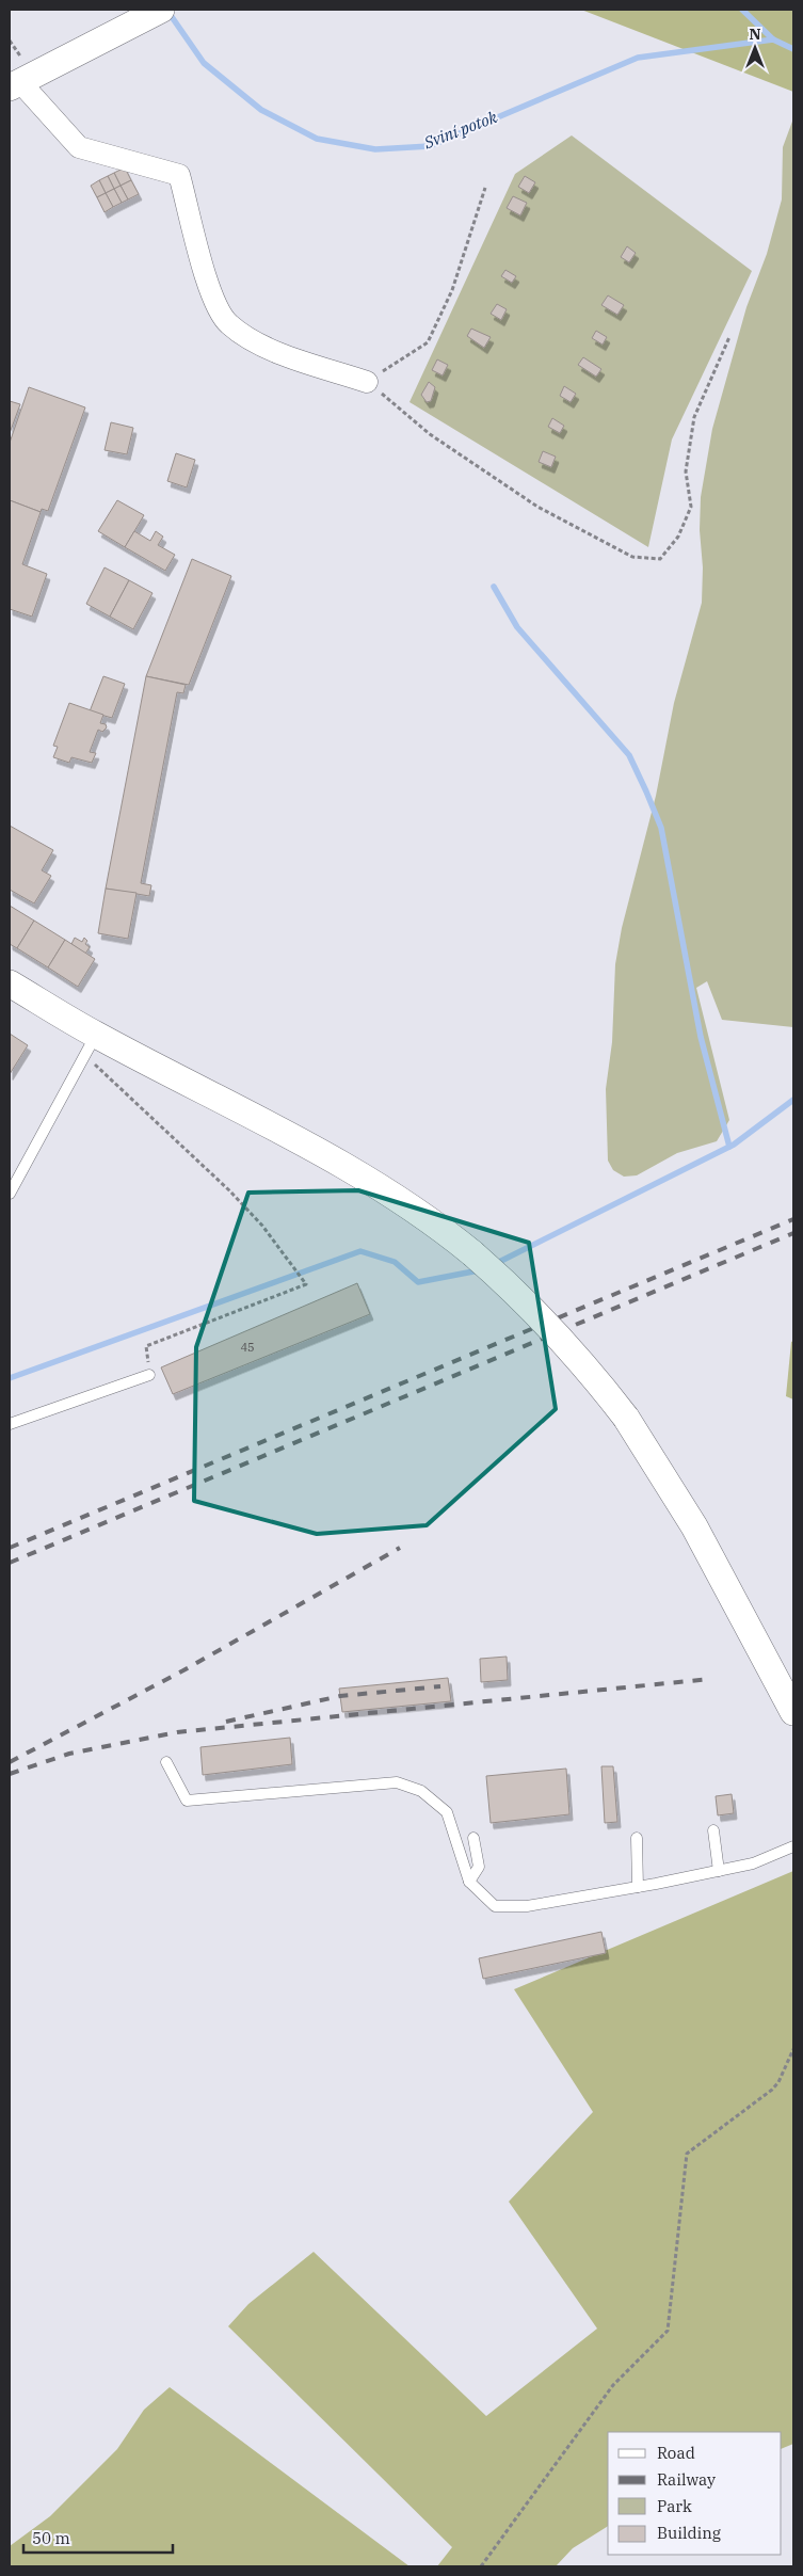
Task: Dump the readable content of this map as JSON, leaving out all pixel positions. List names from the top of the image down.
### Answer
{
  "water": ["Sviní potok"],
  "house_numbers": ["45"],
  "legend": [
    "Road",
    "Railway",
    "Park",
    "Building"
  ],
  "scale_bar": "50 m",
  "north": "top"
}
